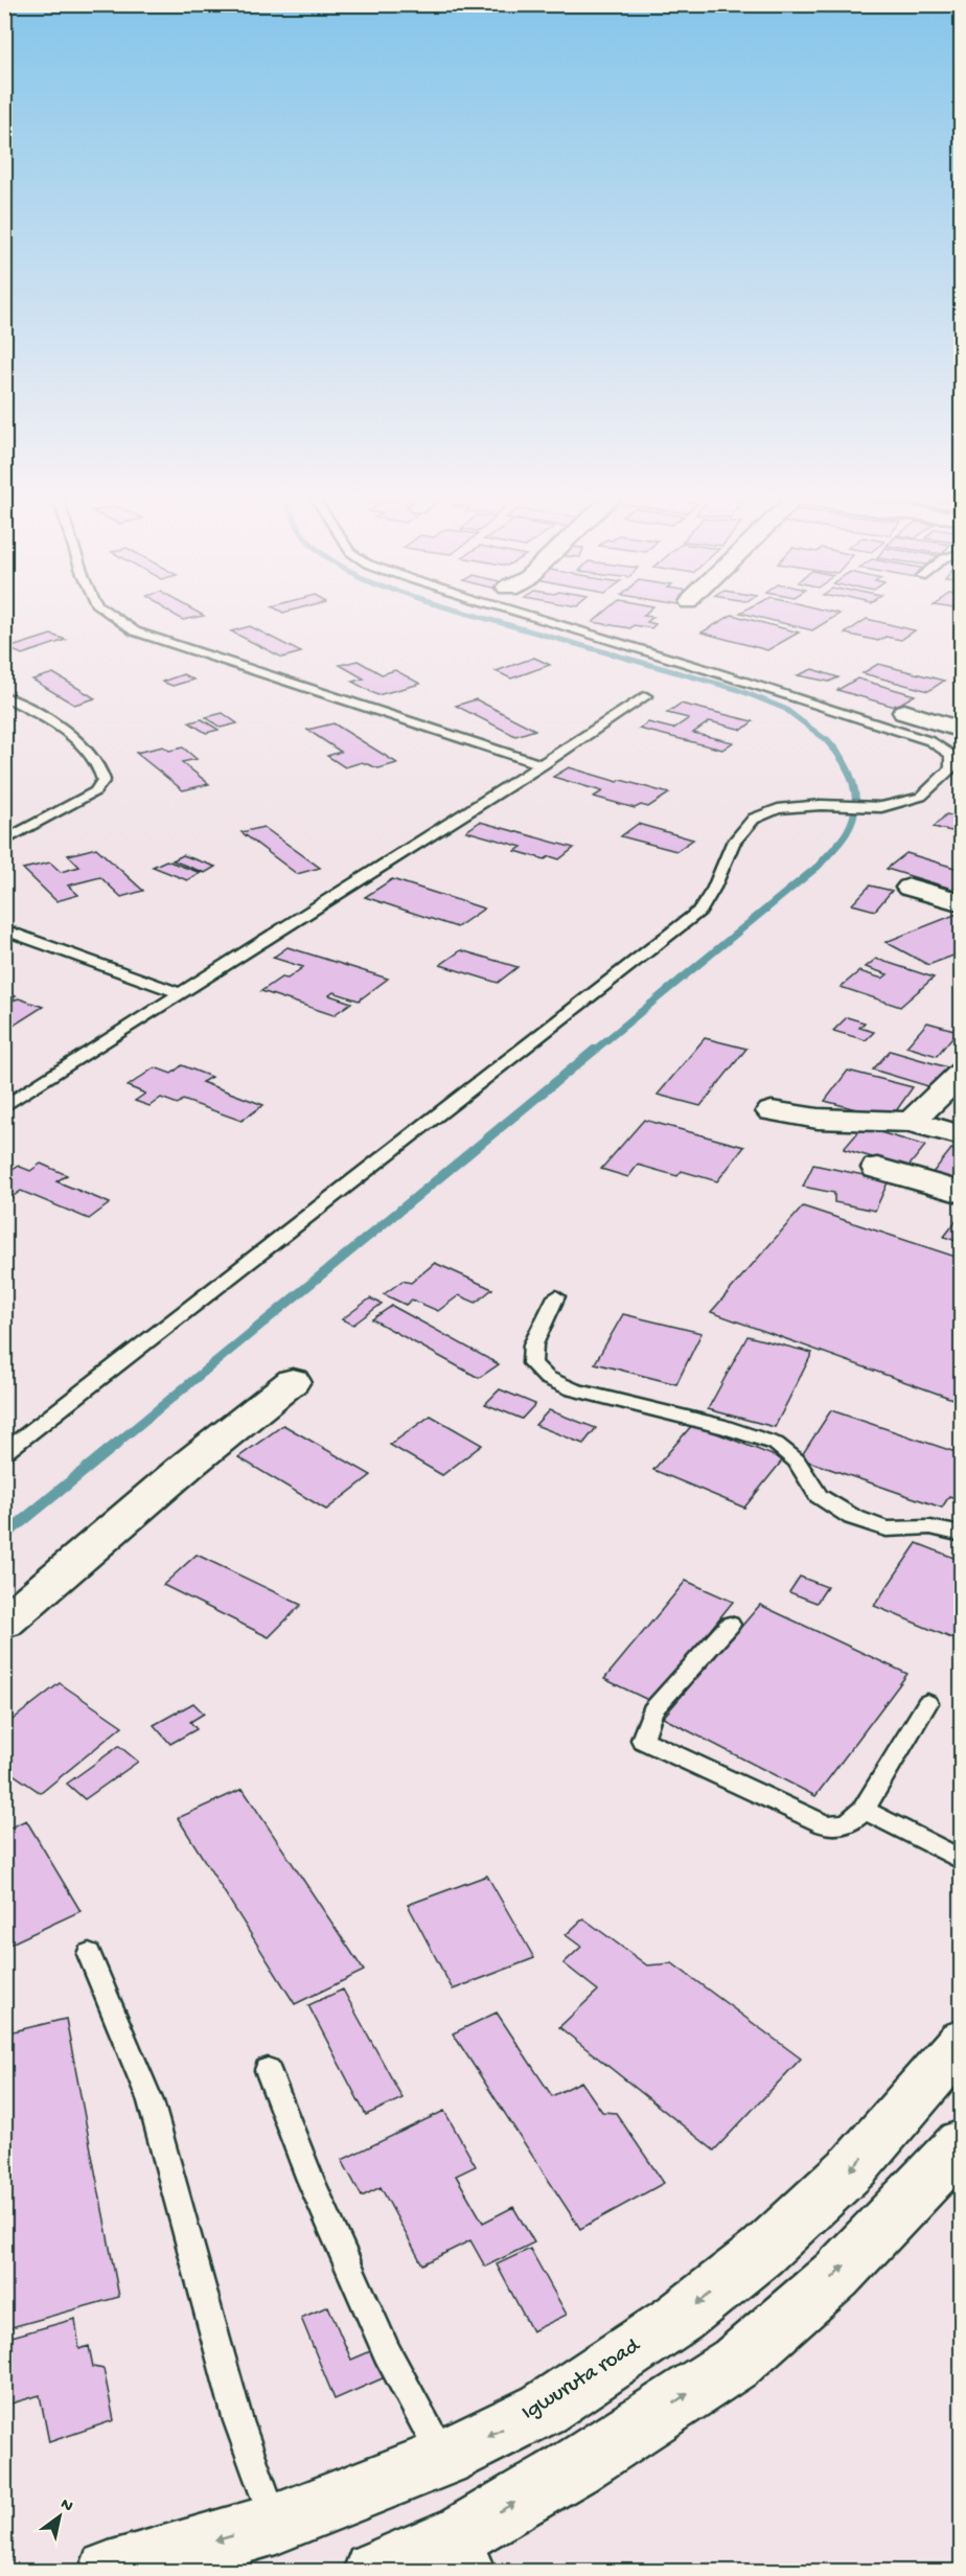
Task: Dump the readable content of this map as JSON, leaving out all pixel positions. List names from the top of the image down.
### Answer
{
  "streets": {
    "street": ["Igwuruta road"]
  },
  "north": "top right"
}
